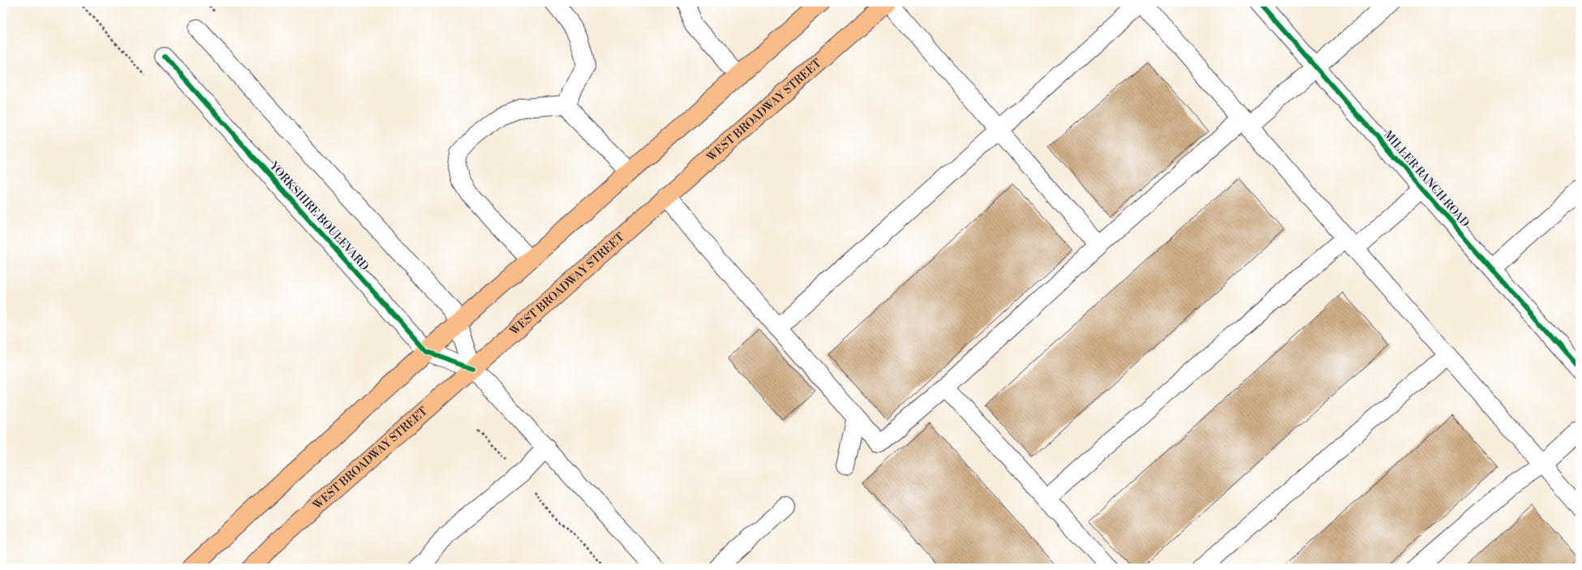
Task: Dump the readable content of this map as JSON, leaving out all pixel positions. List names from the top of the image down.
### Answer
{
  "streets": {
    "main road": ["WEST BROADWAY STREET"],
    "street": ["MILLER RANCH ROAD", "YORKSHIRE BOULEVARD"]
  },
  "crossings": [
    ["WEST BROADWAY STREET", "YORKSHIRE BOULEVARD"]
  ]
}
